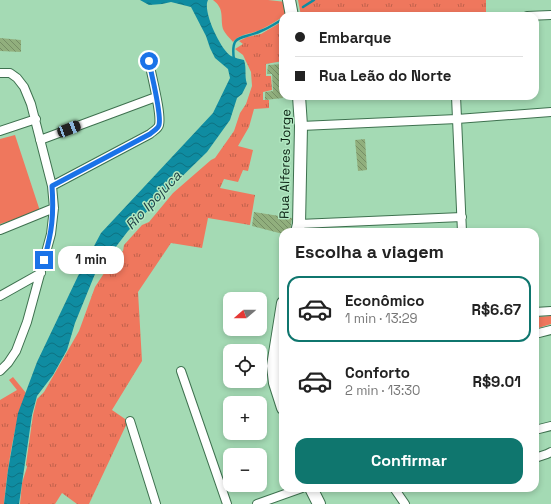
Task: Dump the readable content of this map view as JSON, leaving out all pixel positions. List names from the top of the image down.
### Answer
{
  "streets": {
    "street": ["Rua Alferes Jorge"]
  },
  "water": ["Rio Ipojuca"],
  "north": "left",
  "page": {
    "banner": ["Embarque", "Rua Leão do Norte"],
    "heading": "Escolha a viagem",
    "bubble": "1 min",
    "list": [
      {
        "name": "Econômico",
        "note": "1 min · 13:29",
        "value": "R$6.67"
      },
      {
        "name": "Conforto",
        "note": "2 min · 13:30",
        "value": "R$9.01"
      }
    ],
    "map_buttons": ["+", "−"],
    "buttons": "Confirmar"
  }
}
